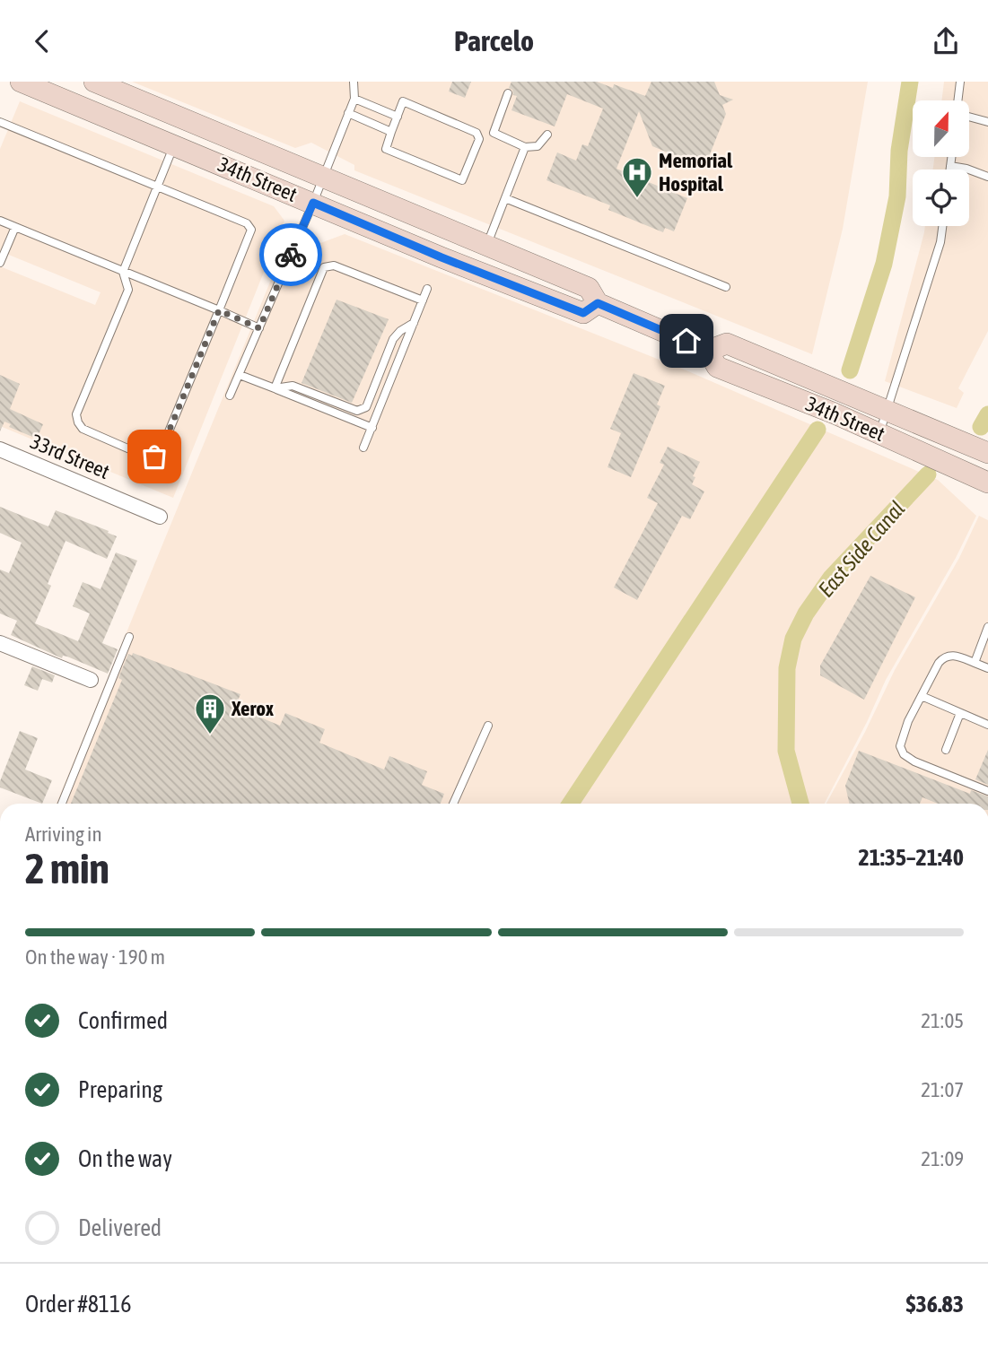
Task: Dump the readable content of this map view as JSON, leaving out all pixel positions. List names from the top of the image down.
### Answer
{
  "streets": {
    "street": ["34th Street", "33rd Street"]
  },
  "water": ["East Side Canal"],
  "places": {
    "hospital": ["Memorial Hospital"],
    "building": ["Xerox"]
  },
  "north": "top",
  "page": {
    "header": "Parcelo",
    "heading": ["2 min", "Arriving in", "21:35–21:40"],
    "panel": ["Order #8116", "$36.83"],
    "bar": "On the way · 190 m",
    "list": [
      ["Confirmed", "21:05"],
      ["Preparing", "21:07"],
      ["On the way", "21:09"],
      "Delivered"
    ]
  }
}
